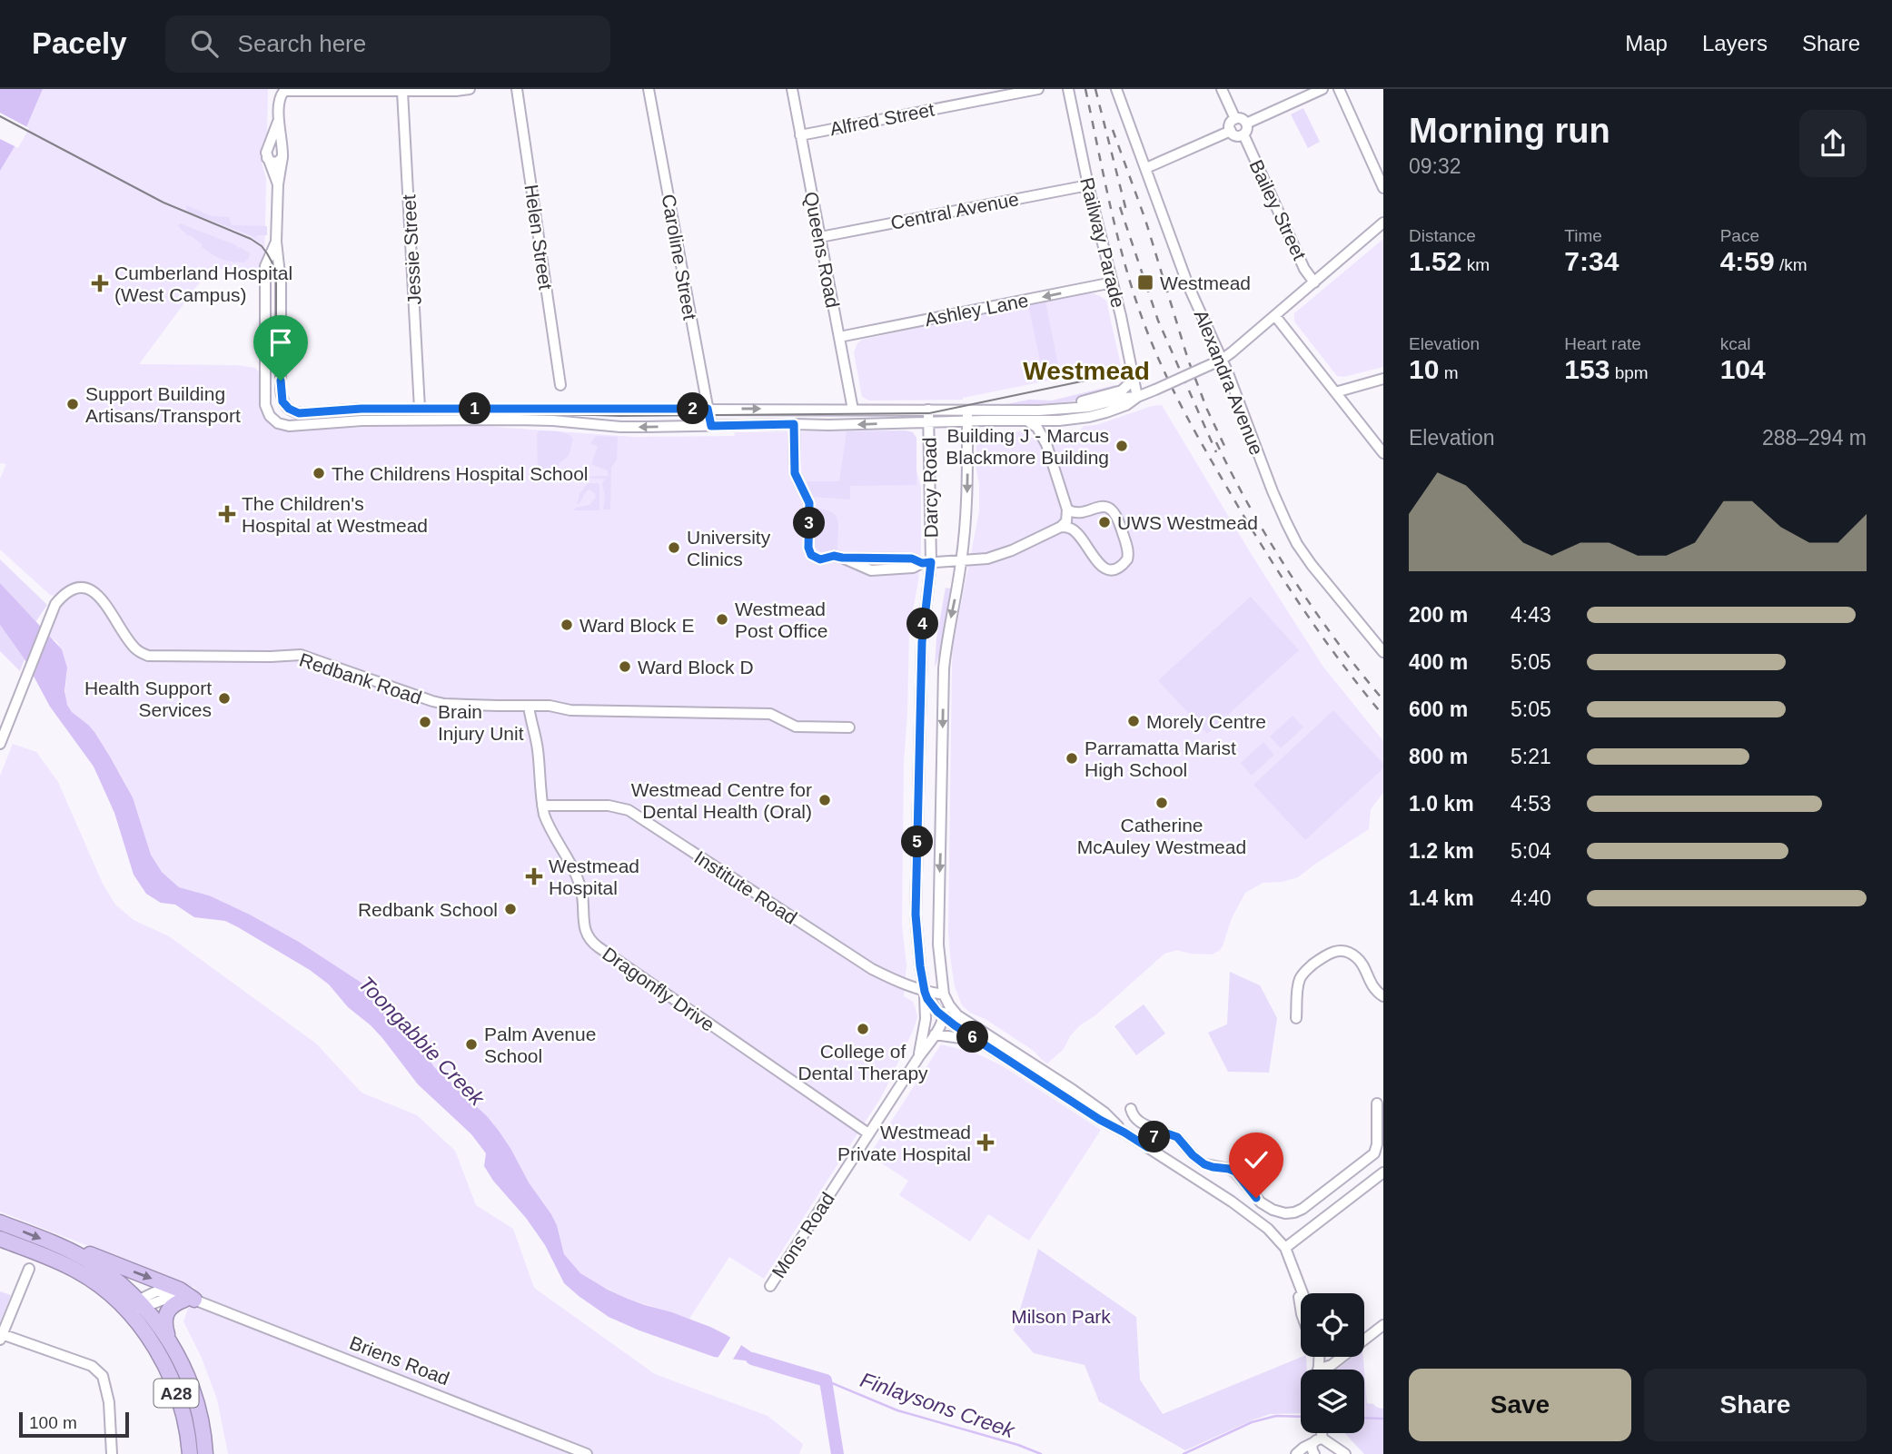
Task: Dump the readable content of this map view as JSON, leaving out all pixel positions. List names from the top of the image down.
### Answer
{
  "streets": {
    "highway": ["A28"],
    "street": [
      "Alfred Street",
      "Bailey Street",
      "Central Avenue",
      "Helen Street",
      "Railway Parade",
      "Jessie Street",
      "Queens Road",
      "Caroline Street",
      "Ashley Lane",
      "Alexandra Avenue",
      "Darcy Road",
      "Redbank Road",
      "Institute Road",
      "Dragonfly Drive",
      "Mons Road",
      "Briens Road"
    ]
  },
  "crossings": [
    ["Alfred Street", "Queens Road"],
    ["Central Avenue", "Railway Parade"],
    ["Central Avenue", "Queens Road"],
    ["Railway Parade", "Ashley Lane"],
    ["Queens Road", "Ashley Lane"],
    ["Darcy Road", "Institute Road"],
    ["Darcy Road", "Mons Road"],
    ["Redbank Road", "Dragonfly Drive"],
    ["Institute Road", "Dragonfly Drive"],
    ["Institute Road", "Mons Road"],
    ["Dragonfly Drive", "Mons Road"],
    ["Briens Road", "A28"]
  ],
  "one_way": ["Ashley Lane"],
  "districts": ["Westmead"],
  "water": ["Toongabbie Creek", "Finlaysons Creek"],
  "parks": ["Milson Park"],
  "places": {
    "transit": ["Westmead"],
    "health": [
      "Cumberland Hospital (West Campus)",
      "The Children's Hospital at Westmead",
      "Westmead Hospital",
      "Westmead Private Hospital"
    ],
    "other": [
      "Support Building Artisans/Transport",
      "Building J - Marcus Blackmore Building",
      "The Childrens Hospital School",
      "UWS Westmead",
      "University Clinics",
      "Westmead Post Office",
      "Ward Block E",
      "Ward Block D",
      "Health Support Services",
      "Morely Centre",
      "Brain Injury Unit",
      "Parramatta Marist High School",
      "Westmead Centre for Dental Health (Oral)",
      "Catherine McAuley Westmead",
      "Redbank School",
      "College of Dental Therapy",
      "Palm Avenue School"
    ]
  },
  "scale_bar": "100 m",
  "page": {
    "header": "Pacely",
    "search": "Search here",
    "nav": ["Map", "Layers", "Share"],
    "heading": ["Morning run", "09:32"],
    "stats": [
      ["Distance", "1.52 km"],
      ["Time", "7:34"],
      ["Pace", "4:59 /km"],
      ["Elevation", "10 m"],
      ["Heart rate", "153 bpm"],
      ["kcal", "104"]
    ],
    "pins": [
      "1",
      "2",
      "3",
      "4",
      "5",
      "6",
      "7"
    ],
    "chart": ["Elevation", "288–294 m"],
    "list": [
      {
        "name": "200 m",
        "note": "4:43"
      },
      {
        "name": "400 m",
        "note": "5:05"
      },
      {
        "name": "600 m",
        "note": "5:05"
      },
      {
        "name": "800 m",
        "note": "5:21"
      },
      {
        "name": "1.0 km",
        "note": "4:53"
      },
      {
        "name": "1.2 km",
        "note": "5:04"
      },
      {
        "name": "1.4 km",
        "note": "4:40"
      }
    ],
    "buttons": ["Save", "Share"],
    "scale": "100 m"
  }
}
